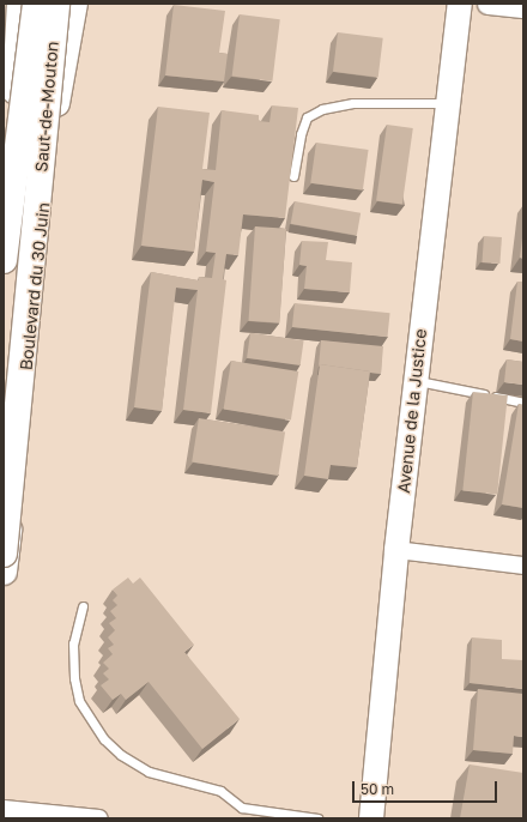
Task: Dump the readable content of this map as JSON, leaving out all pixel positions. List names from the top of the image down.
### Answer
{
  "streets": {
    "main road": ["Saut-de-Mouton", "Boulevard du 30 Juin", "Avenue de la Justice"]
  },
  "scale_bar": "50 m"
}
